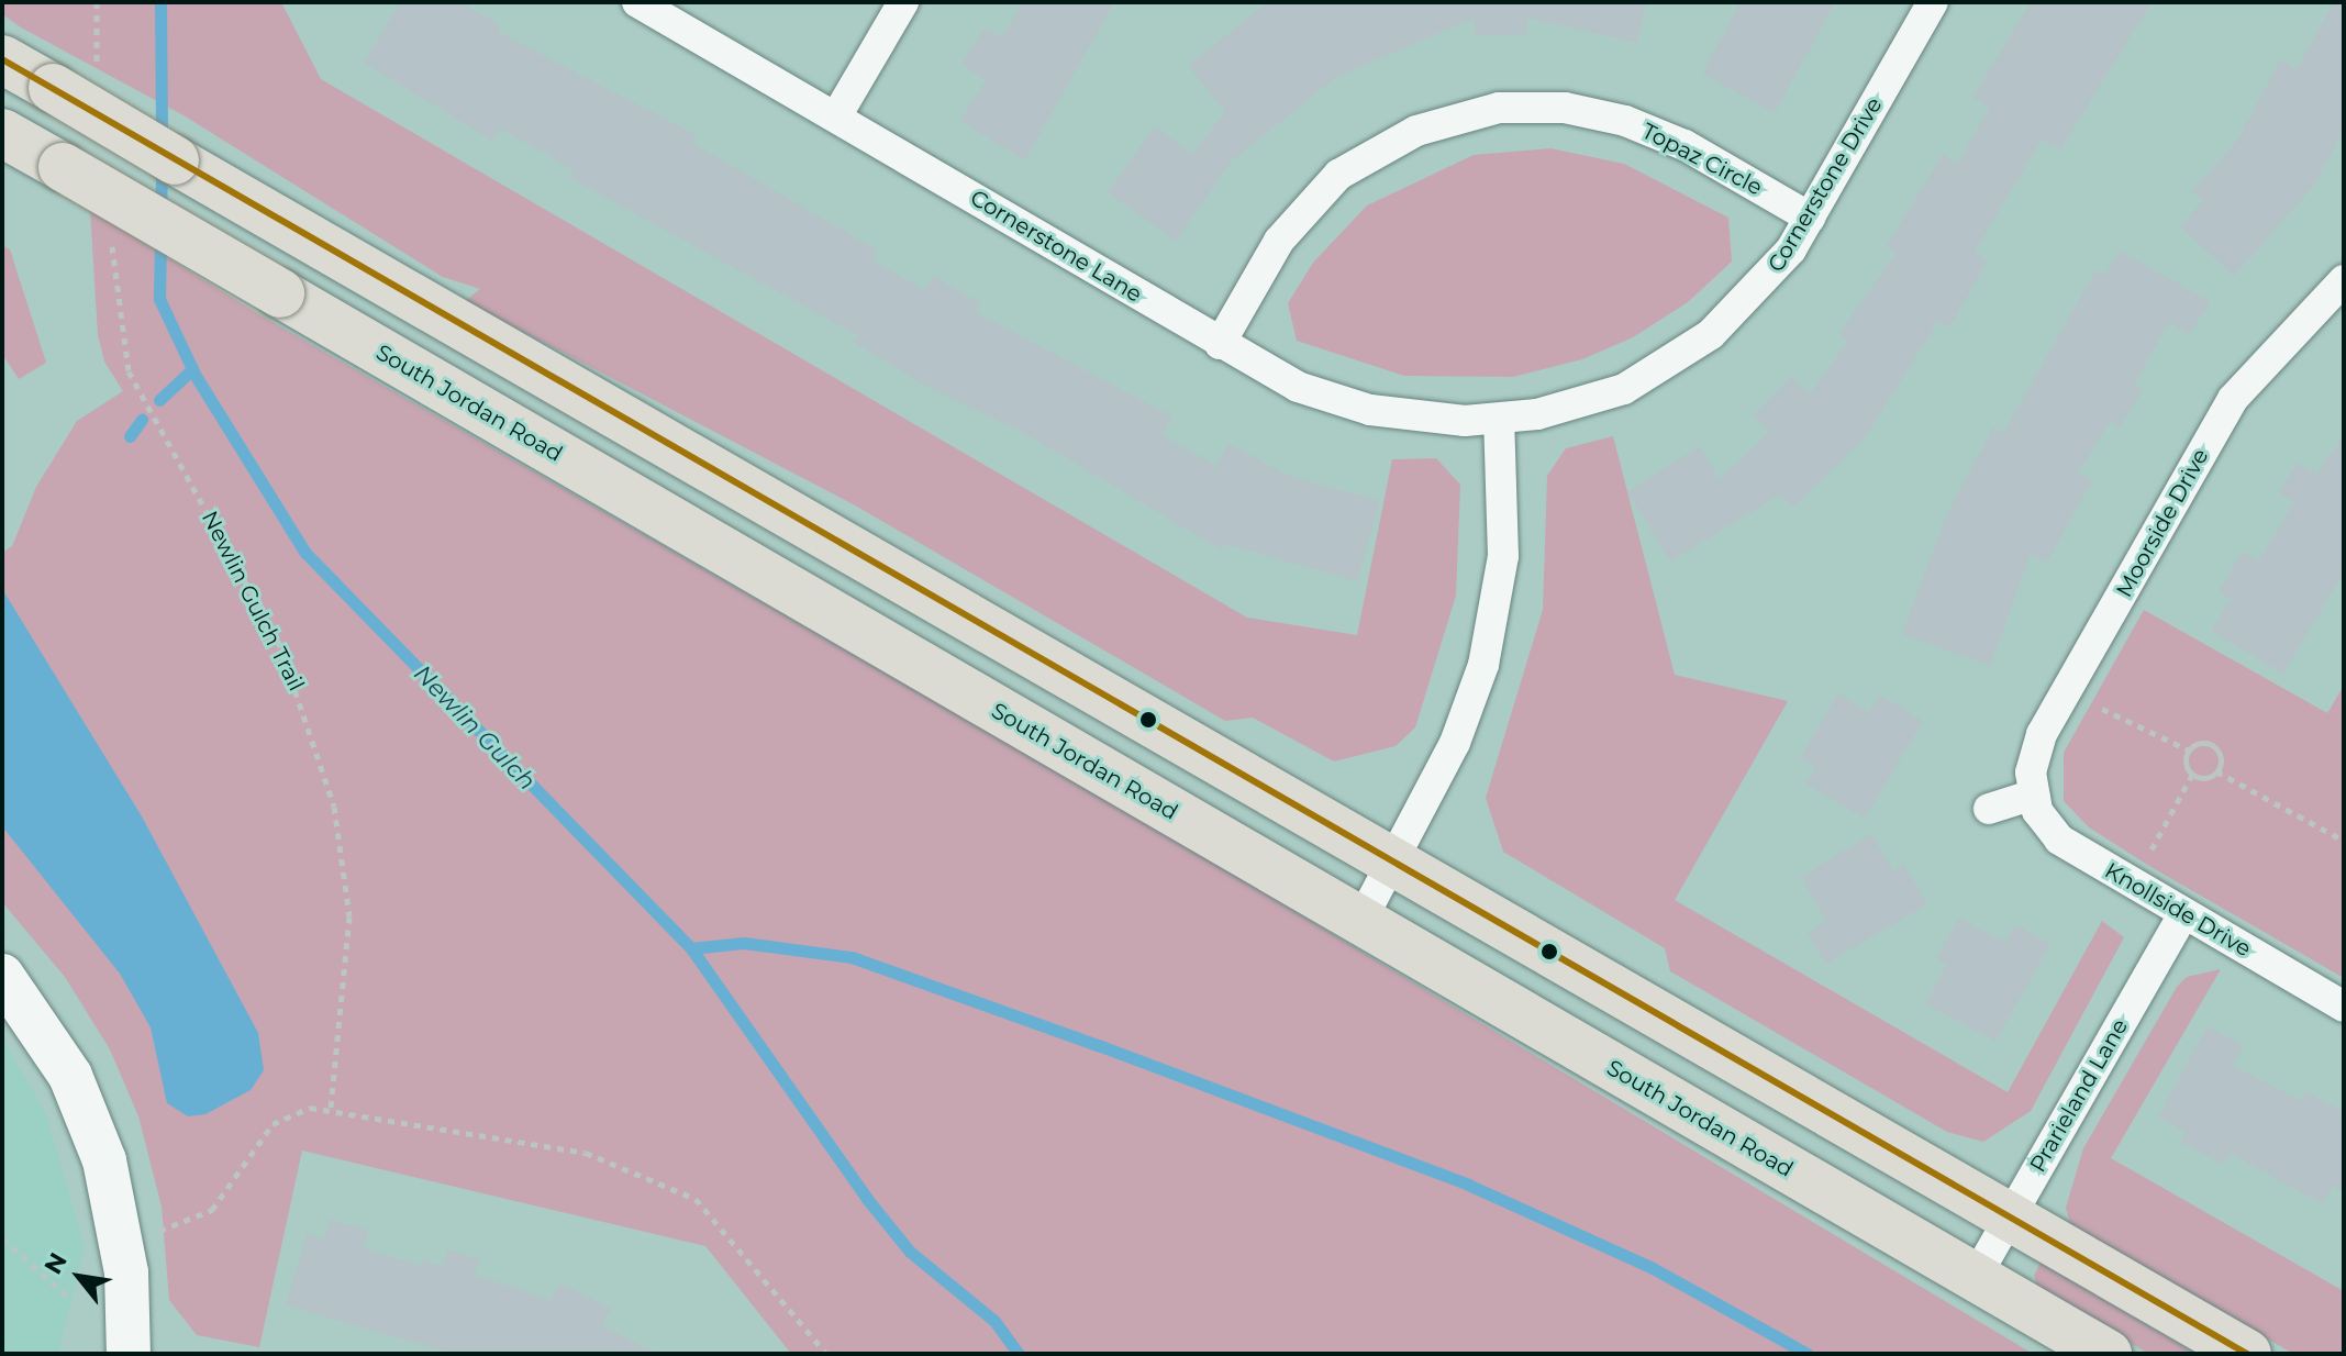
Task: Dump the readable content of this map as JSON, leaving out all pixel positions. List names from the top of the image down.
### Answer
{
  "streets": {
    "main road": ["South Jordan Road"],
    "street": [
      "Topaz Circle",
      "Cornerstone Drive",
      "Cornerstone Lane",
      "Moorside Drive",
      "Knollside Drive",
      "Prarieland Lane"
    ],
    "path": ["Newlin Gulch Trail"]
  },
  "crossings": [
    ["Topaz Circle", "Cornerstone Drive"],
    ["Topaz Circle", "Cornerstone Lane"],
    ["Cornerstone Drive", "Cornerstone Lane"],
    ["South Jordan Road", "Prarieland Lane"],
    ["Moorside Drive", "Knollside Drive"],
    ["Knollside Drive", "Prarieland Lane"]
  ],
  "water": ["Newlin Gulch"],
  "north": "top left"
}
